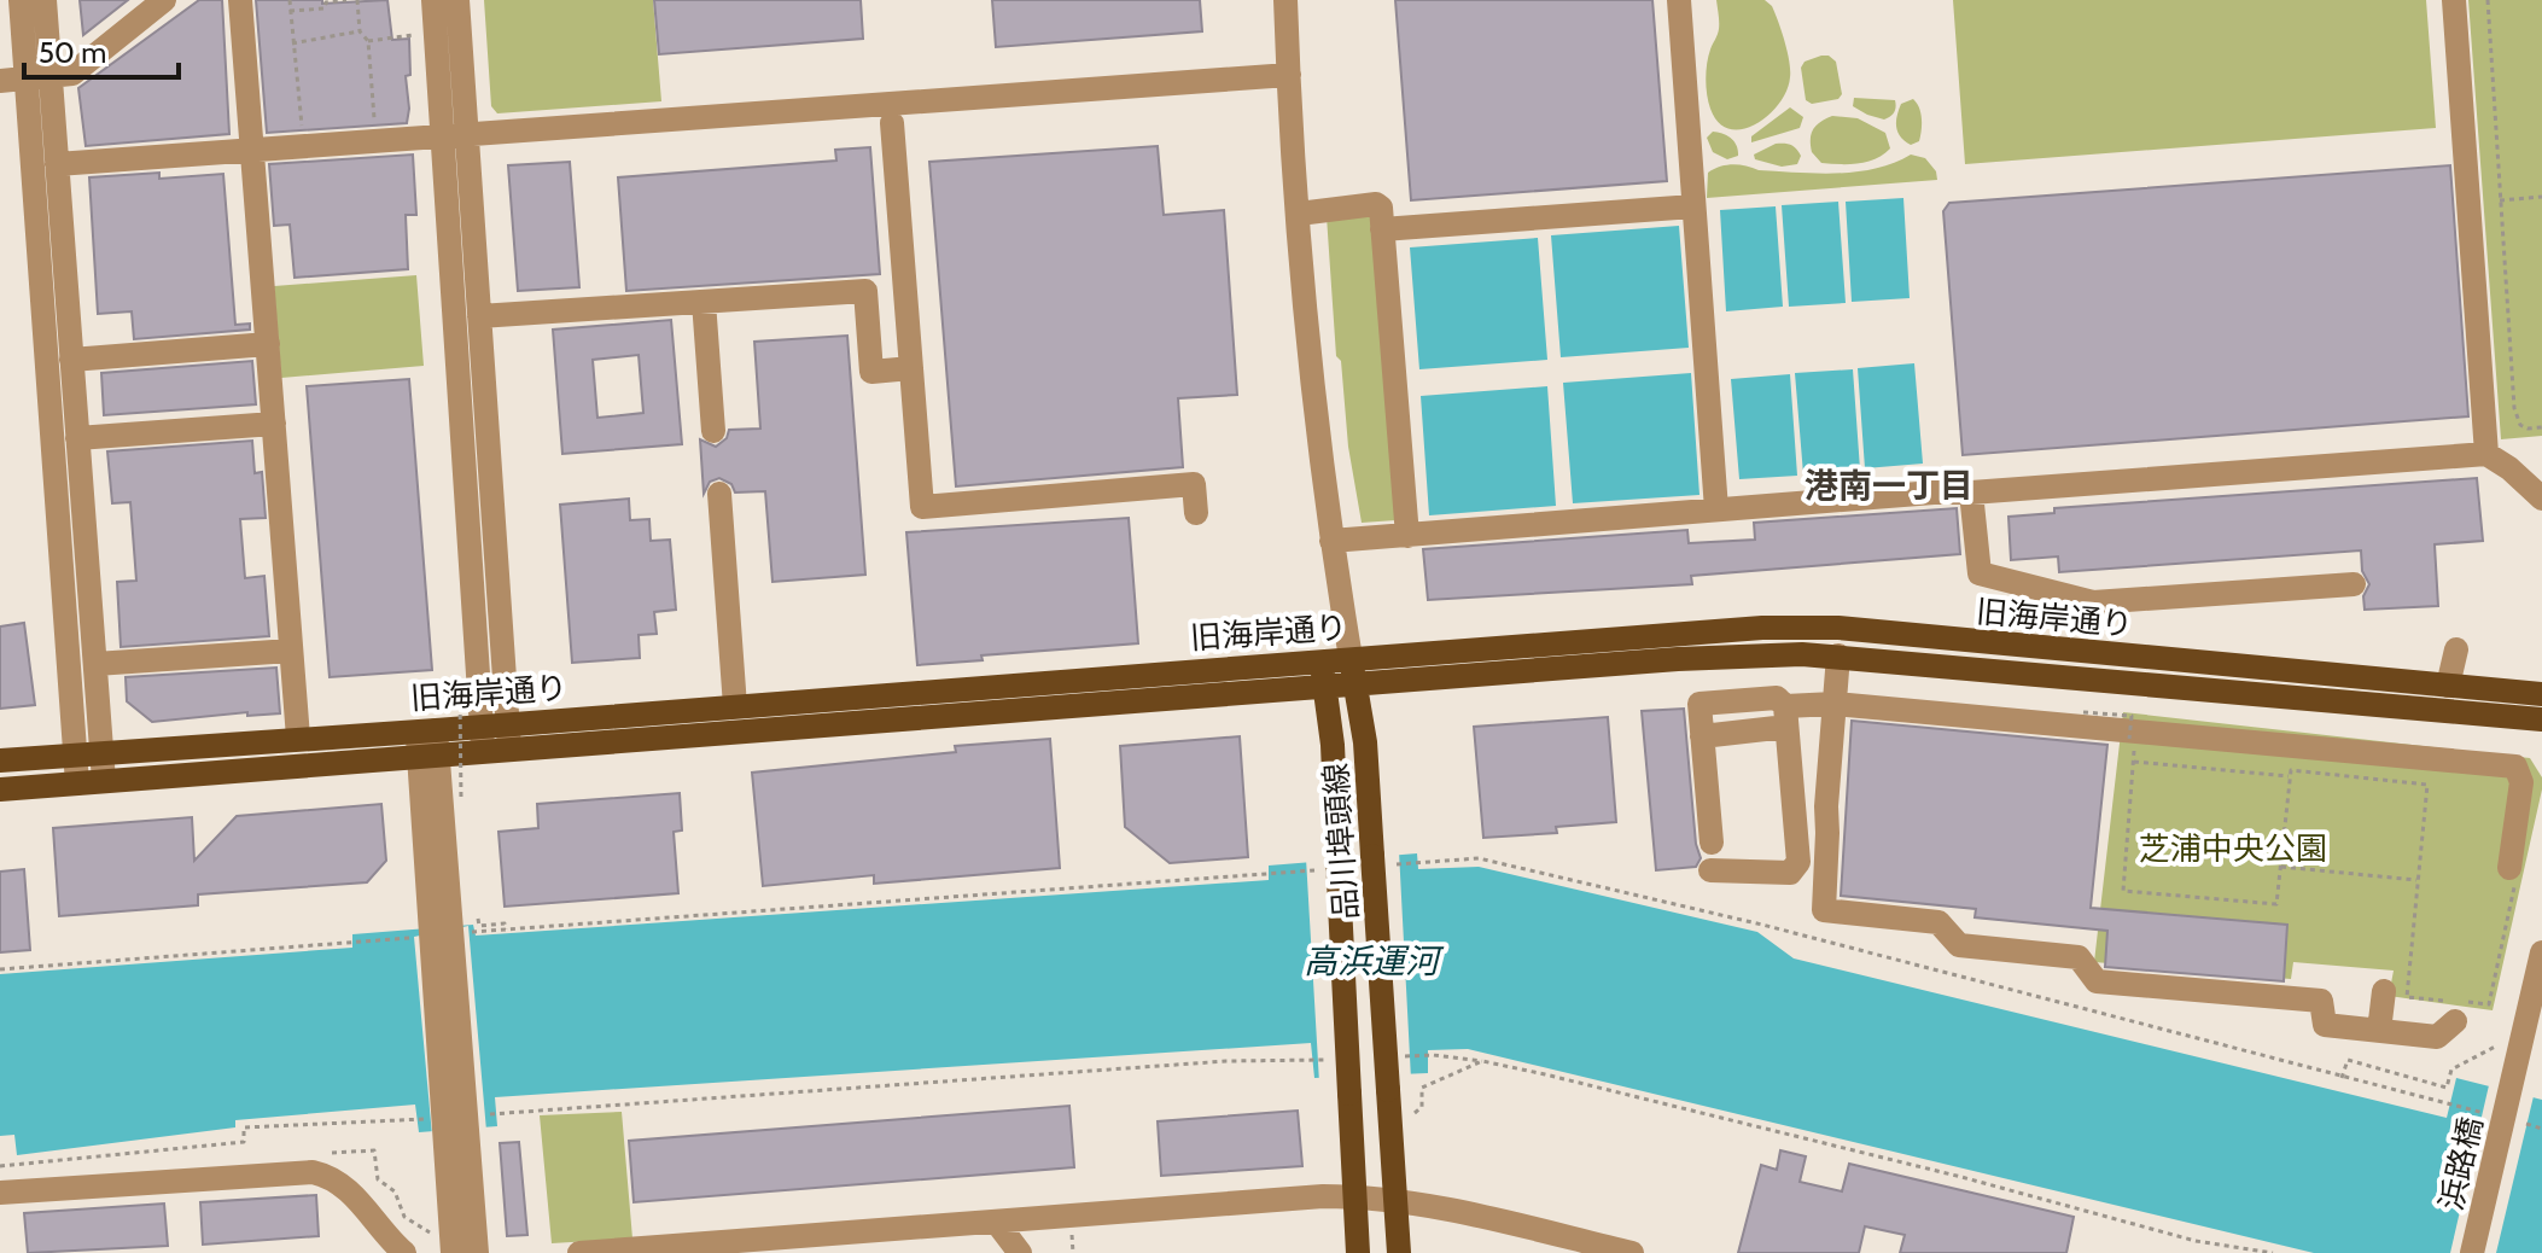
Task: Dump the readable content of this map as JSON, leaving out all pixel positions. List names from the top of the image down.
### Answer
{
  "streets": {
    "main road": ["旧海岸通り", "品川埠頭線"],
    "street": ["浜路橋"]
  },
  "crossings": [
    ["旧海岸通り", "品川埠頭線"]
  ],
  "districts": ["港南一丁目"],
  "water": ["高浜運河"],
  "parks": ["芝浦中央公園"],
  "scale_bar": "50 m"
}
